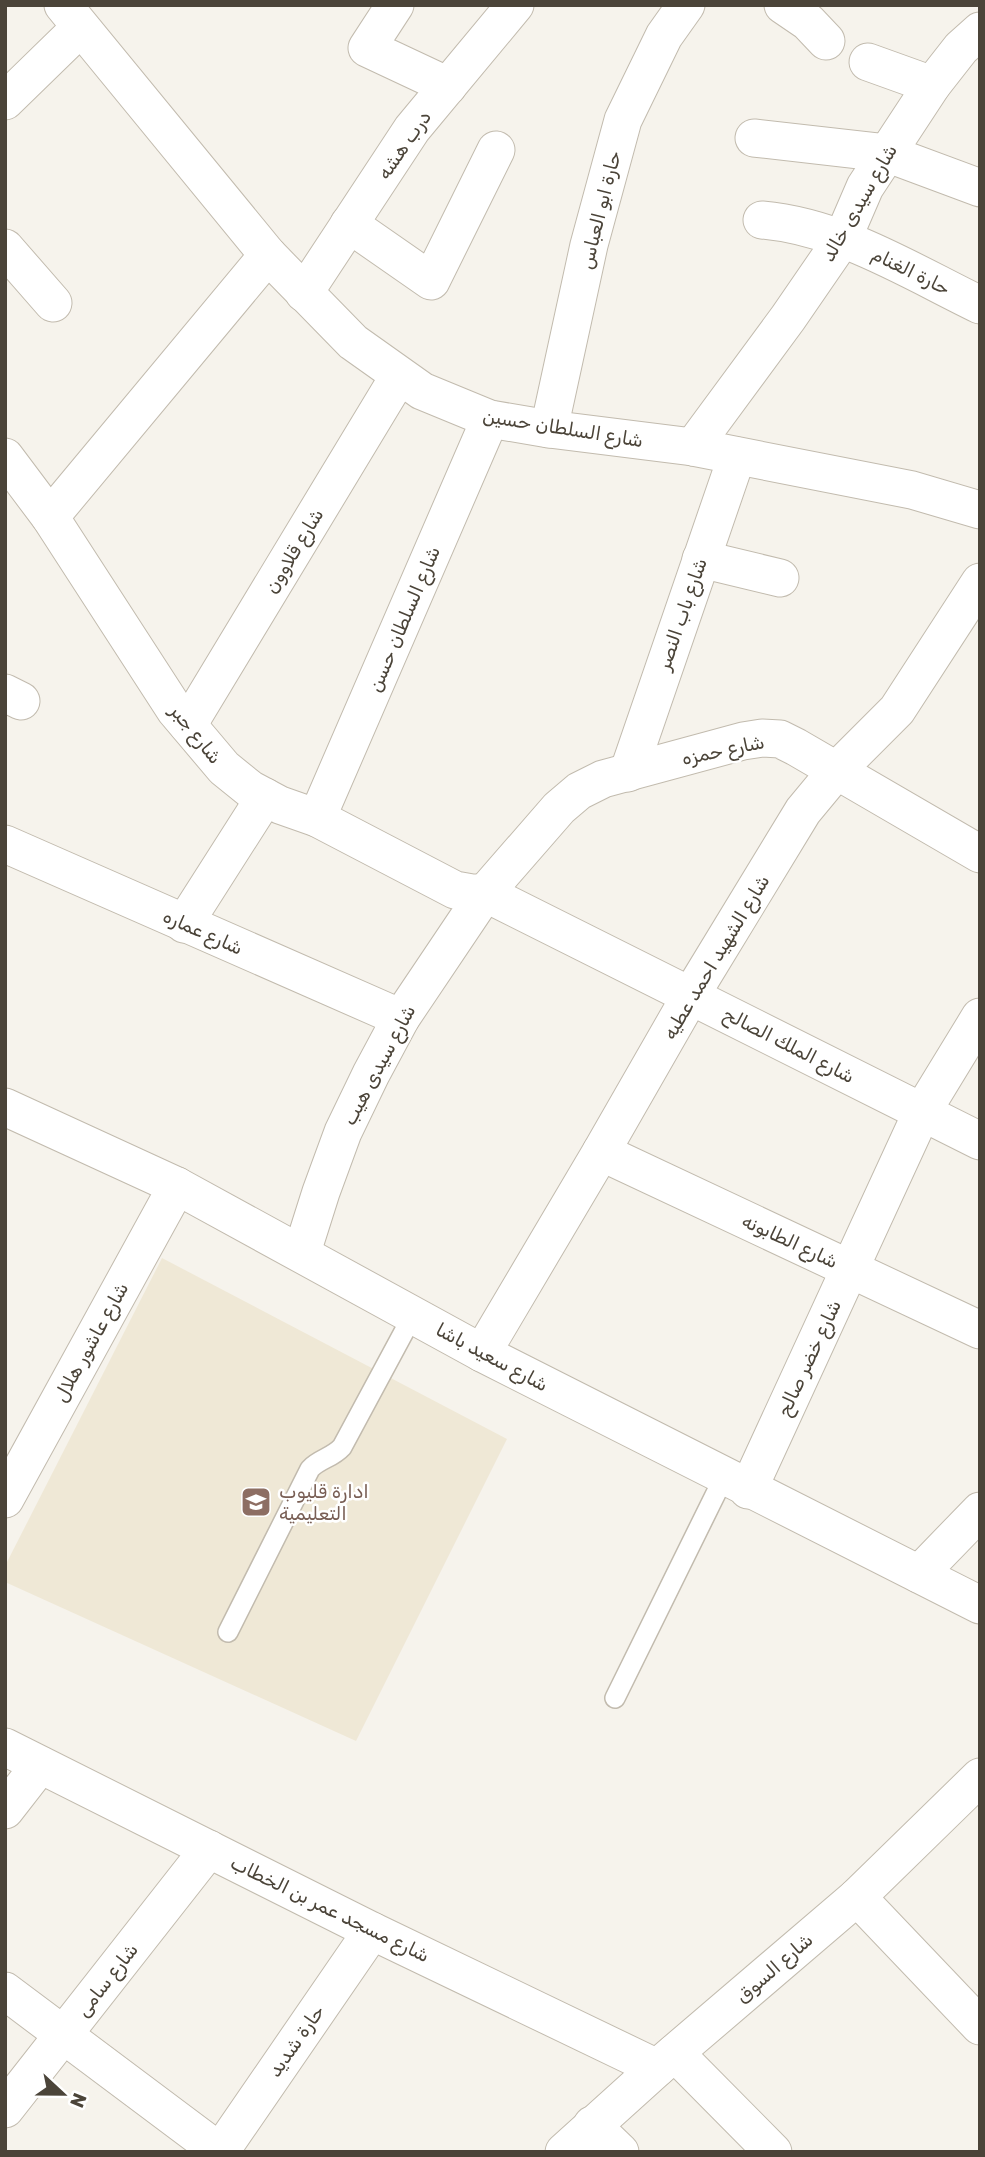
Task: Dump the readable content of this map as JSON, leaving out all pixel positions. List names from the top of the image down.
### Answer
{
  "streets": {
    "street": [
      "درب هشه",
      "شارع سيدى خالد",
      "حارة ابو العباس",
      "حارة الغنام",
      "شارع السلطان حسين",
      "شارع قلاوون",
      "شارع باب النصر",
      "شارع السلطان حسن",
      "شارع جبر",
      "شارع حمزه",
      "شارع عماره",
      "شارع الشهيد احمد عطيه",
      "شارع الملك الصالح",
      "شارع سيدى هيب",
      "شارع الطابونه",
      "شارع عاشور هلال",
      "شارع سعيد باشا",
      "شارع خضر صالح",
      "شارع مسجد عمر بن الخطاب",
      "شارع السوق",
      "شارع سامى",
      "حارة شديد"
    ]
  },
  "crossings": [
    ["درب هشه", "شارع السلطان حسين"],
    ["شارع سيدى خالد", "حارة الغنام"],
    ["شارع سيدى خالد", "شارع السلطان حسين"],
    ["حارة ابو العباس", "شارع السلطان حسين"],
    ["شارع السلطان حسين", "شارع قلاوون"],
    ["شارع السلطان حسين", "شارع باب النصر"],
    ["شارع السلطان حسين", "شارع السلطان حسن"],
    ["شارع قلاوون", "شارع جبر"],
    ["شارع باب النصر", "شارع حمزه"],
    ["شارع السلطان حسن", "شارع جبر"],
    ["شارع جبر", "شارع حمزه"],
    ["شارع جبر", "شارع الملك الصالح"],
    ["شارع جبر", "شارع سيدى هيب"],
    ["شارع حمزه", "شارع الشهيد احمد عطيه"],
    ["شارع حمزه", "شارع الملك الصالح"],
    ["شارع حمزه", "شارع سيدى هيب"],
    ["شارع عماره", "شارع سيدى هيب"],
    ["شارع الشهيد احمد عطيه", "شارع الملك الصالح"],
    ["شارع الشهيد احمد عطيه", "شارع الطابونه"],
    ["شارع الشهيد احمد عطيه", "شارع سعيد باشا"],
    ["شارع الملك الصالح", "شارع سيدى هيب"],
    ["شارع الملك الصالح", "شارع خضر صالح"],
    ["شارع سيدى هيب", "شارع سعيد باشا"],
    ["شارع الطابونه", "شارع خضر صالح"],
    ["شارع عاشور هلال", "شارع سعيد باشا"],
    ["شارع سعيد باشا", "شارع خضر صالح"],
    ["شارع مسجد عمر بن الخطاب", "شارع السوق"],
    ["شارع مسجد عمر بن الخطاب", "شارع سامى"],
    ["شارع مسجد عمر بن الخطاب", "حارة شديد"]
  ],
  "places": {
    "school or university": ["ادارة قليوب التعليمية"]
  },
  "north": "right"
}
